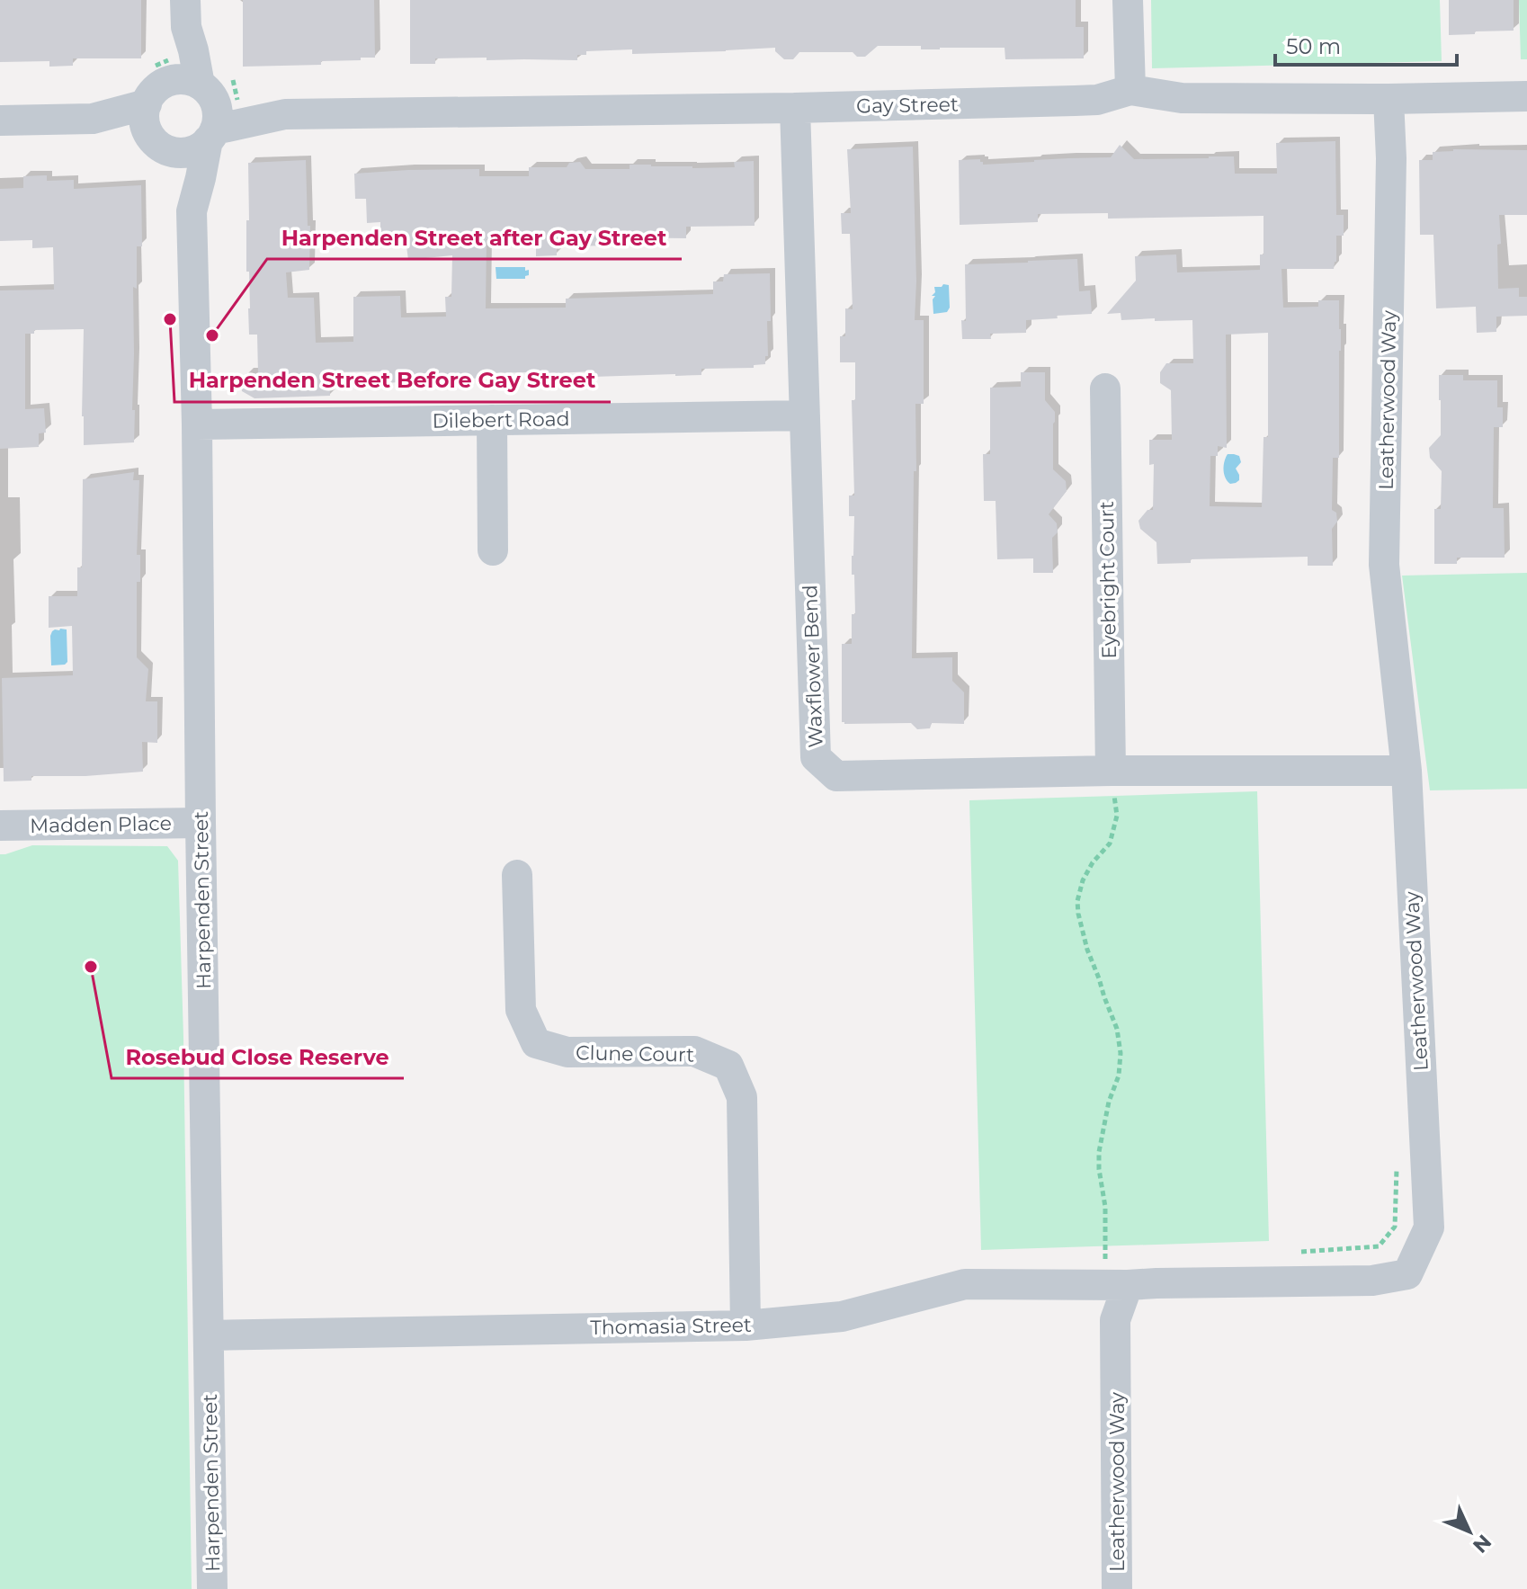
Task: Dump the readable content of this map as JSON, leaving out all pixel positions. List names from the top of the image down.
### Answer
{
  "streets": {
    "street": [
      "Gay Street",
      "Leatherwood Way",
      "Dilebert Road",
      "Eyebright Court",
      "Waxflower Bend",
      "Madden Place",
      "Harpenden Street",
      "Clune Court",
      "Thomasia Street"
    ]
  },
  "crossings": [
    ["Gay Street", "Leatherwood Way"],
    ["Gay Street", "Waxflower Bend"],
    ["Gay Street", "Harpenden Street"],
    ["Leatherwood Way", "Waxflower Bend"],
    ["Leatherwood Way", "Thomasia Street"],
    ["Dilebert Road", "Waxflower Bend"],
    ["Dilebert Road", "Harpenden Street"],
    ["Eyebright Court", "Waxflower Bend"],
    ["Madden Place", "Harpenden Street"],
    ["Harpenden Street", "Thomasia Street"],
    ["Clune Court", "Thomasia Street"]
  ],
  "places": ["Harpenden Street Before Gay Street", "Harpenden Street after Gay Street", "Rosebud Close Reserve"],
  "scale_bar": "50 m",
  "north": "bottom right"
}
